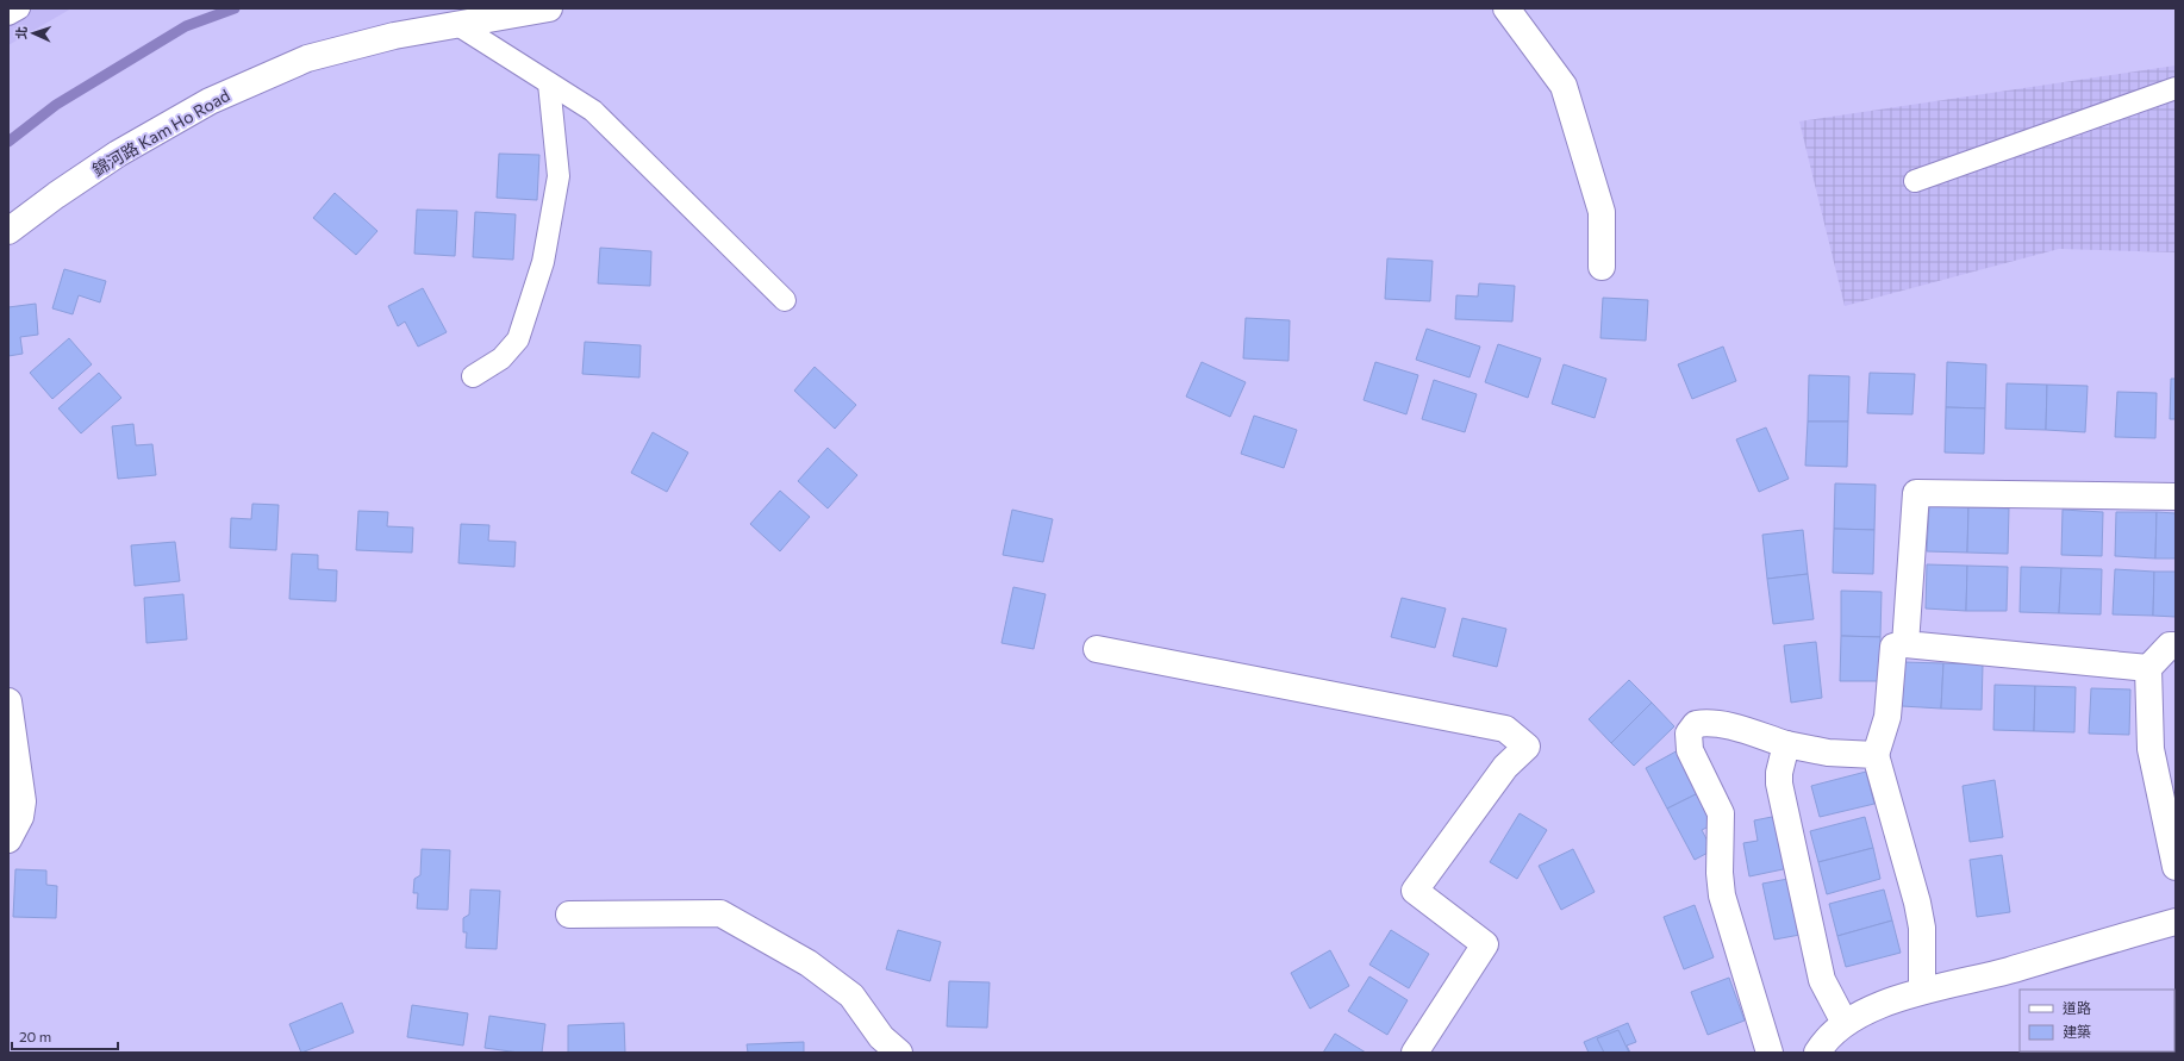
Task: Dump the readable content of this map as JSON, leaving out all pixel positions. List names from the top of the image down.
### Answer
{
  "streets": {
    "street": ["錦河路 Kam Ho Road"]
  },
  "legend": ["道路", "建築"],
  "scale_bar": "20 m",
  "north": "left"
}
